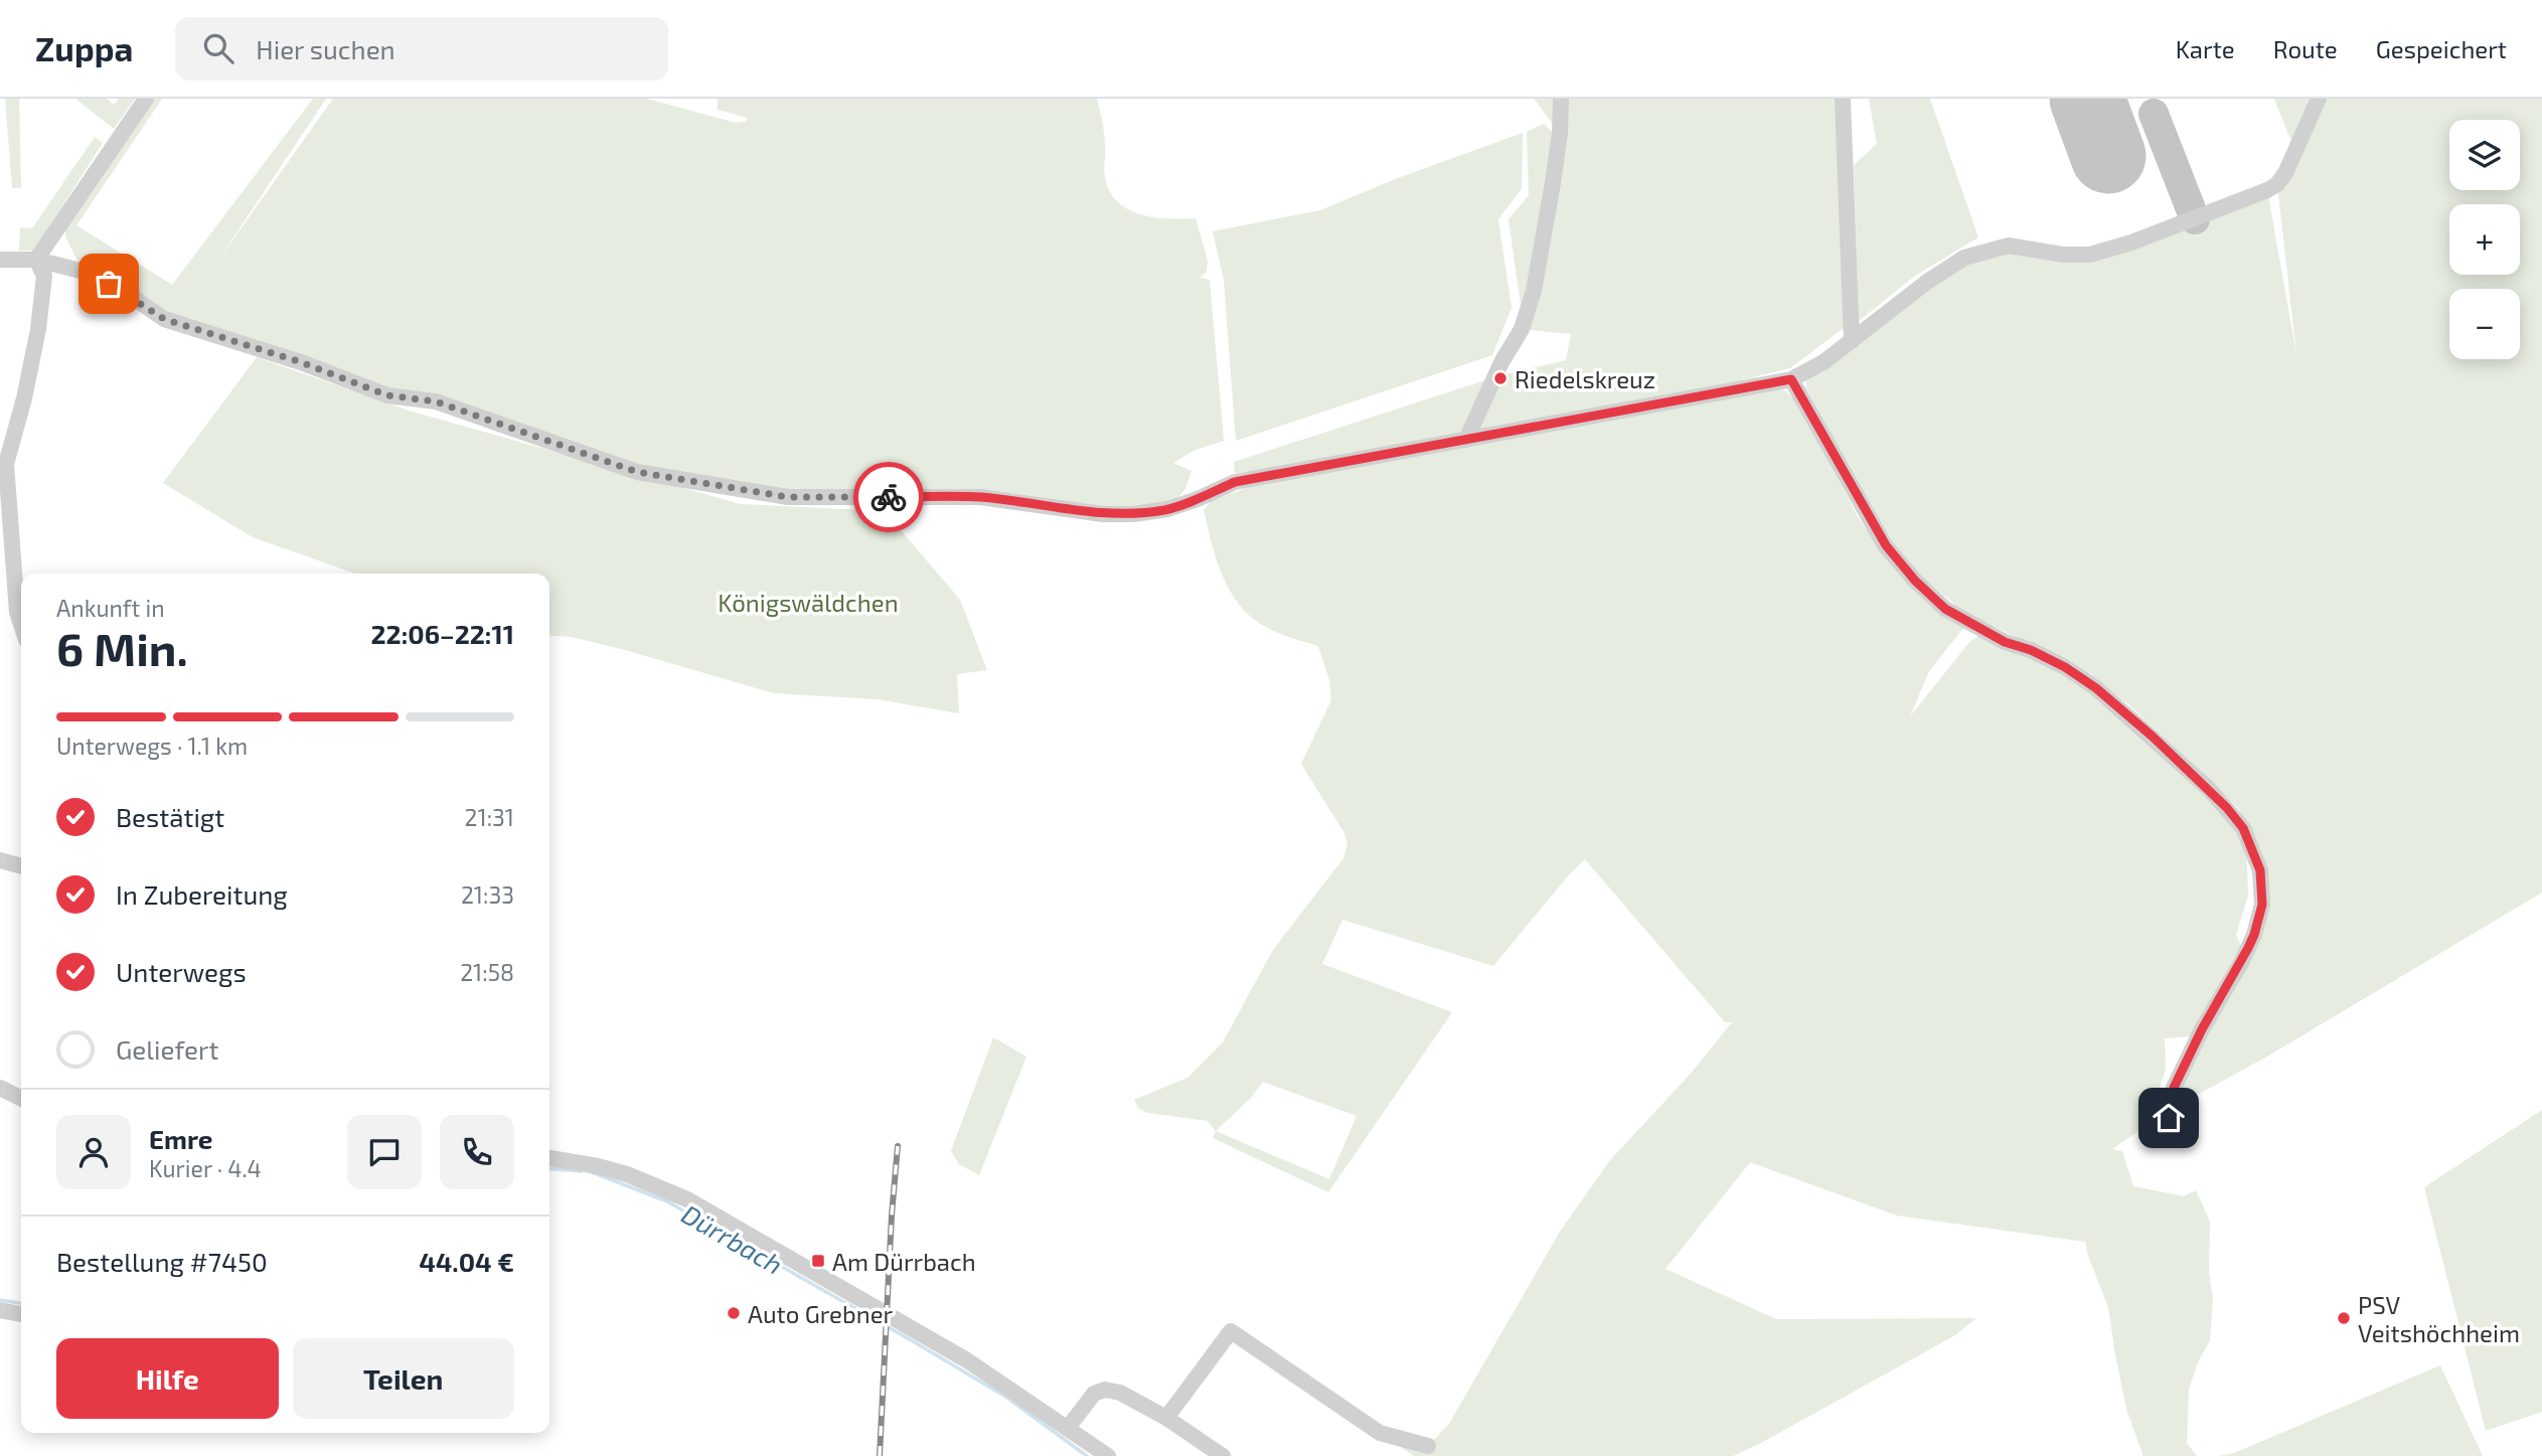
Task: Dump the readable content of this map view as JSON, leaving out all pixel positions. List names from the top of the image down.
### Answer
{
  "water": ["Dürrbach"],
  "parks": ["Königswäldchen"],
  "places": {
    "other": ["Riedelskreuz", "Auto Grebner", "PSV Veitshöchheim"],
    "transit": ["Am Dürrbach"]
  },
  "page": {
    "header": "Zuppa",
    "search": "Hier suchen",
    "nav": ["Karte", "Route", "Gespeichert"],
    "map_buttons": ["+", "−"],
    "heading": ["6 Min.", "Ankunft in", "22:06–22:11"],
    "panel": [
      "Emre",
      "Kurier · 4.4",
      "Bestellung #7450",
      "44.04 €"
    ],
    "bar": "Unterwegs · 1.1 km",
    "list": [
      ["Bestätigt", "21:31"],
      ["In Zubereitung", "21:33"],
      ["Unterwegs", "21:58"],
      "Geliefert"
    ],
    "buttons": ["Hilfe", "Teilen"]
  }
}
